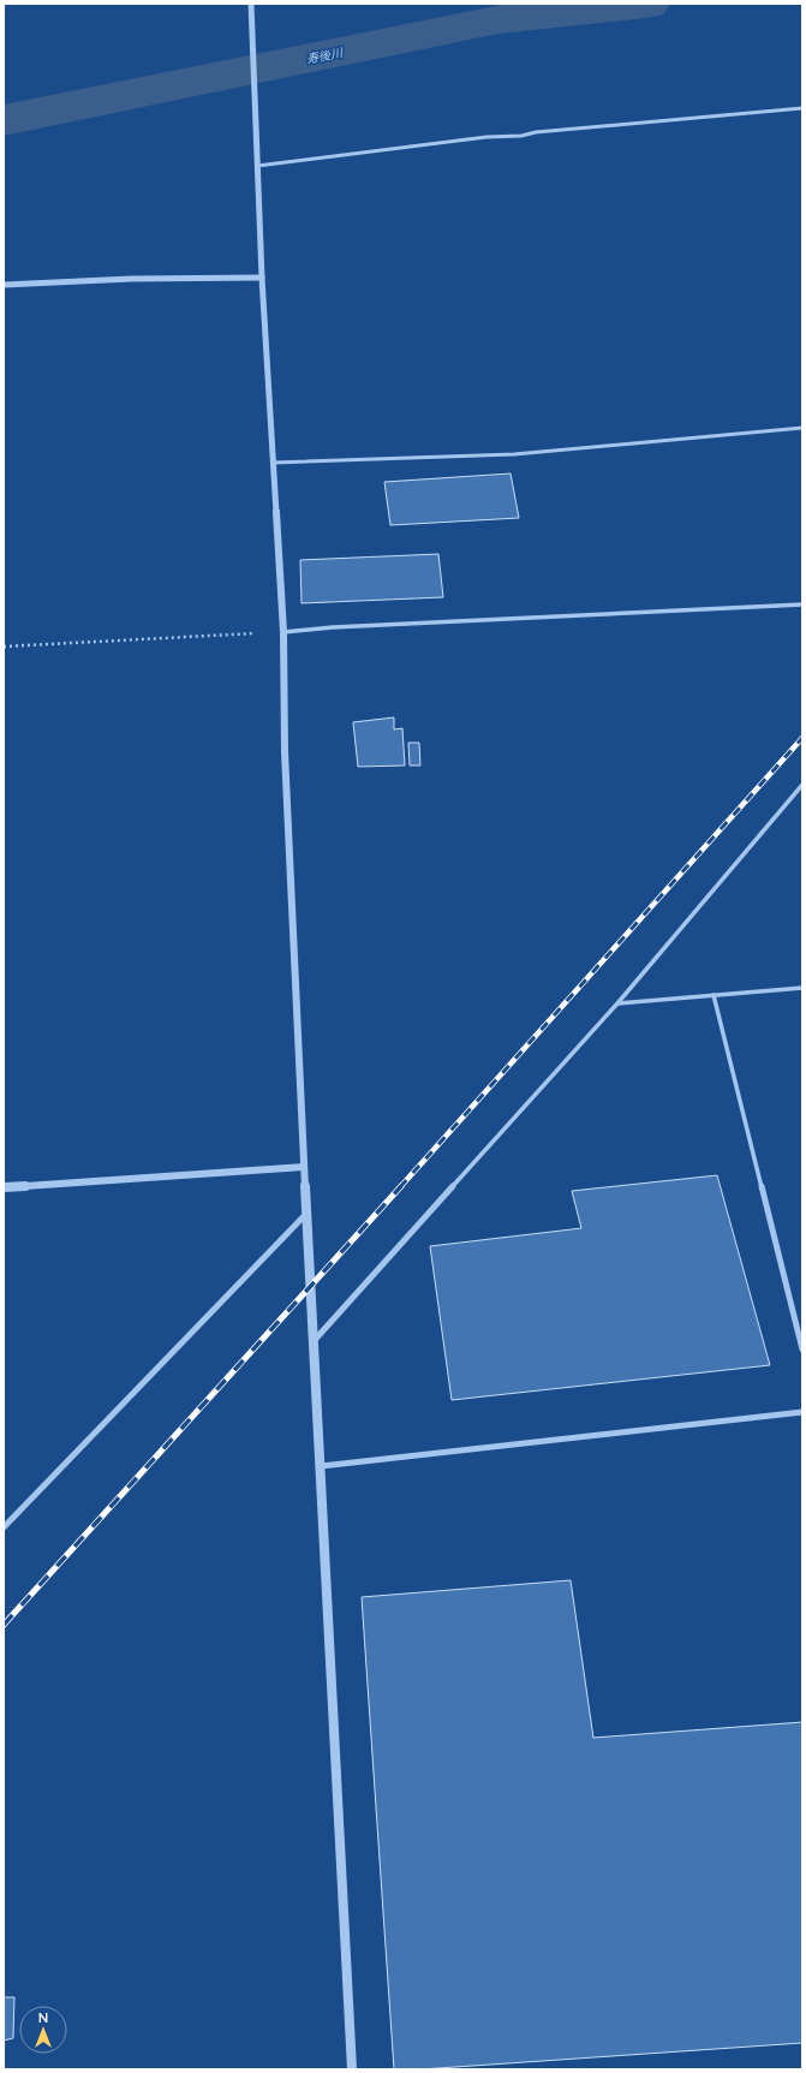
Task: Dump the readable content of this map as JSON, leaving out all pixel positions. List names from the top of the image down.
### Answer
{
  "water": ["寿後川"],
  "north": "top"
}
